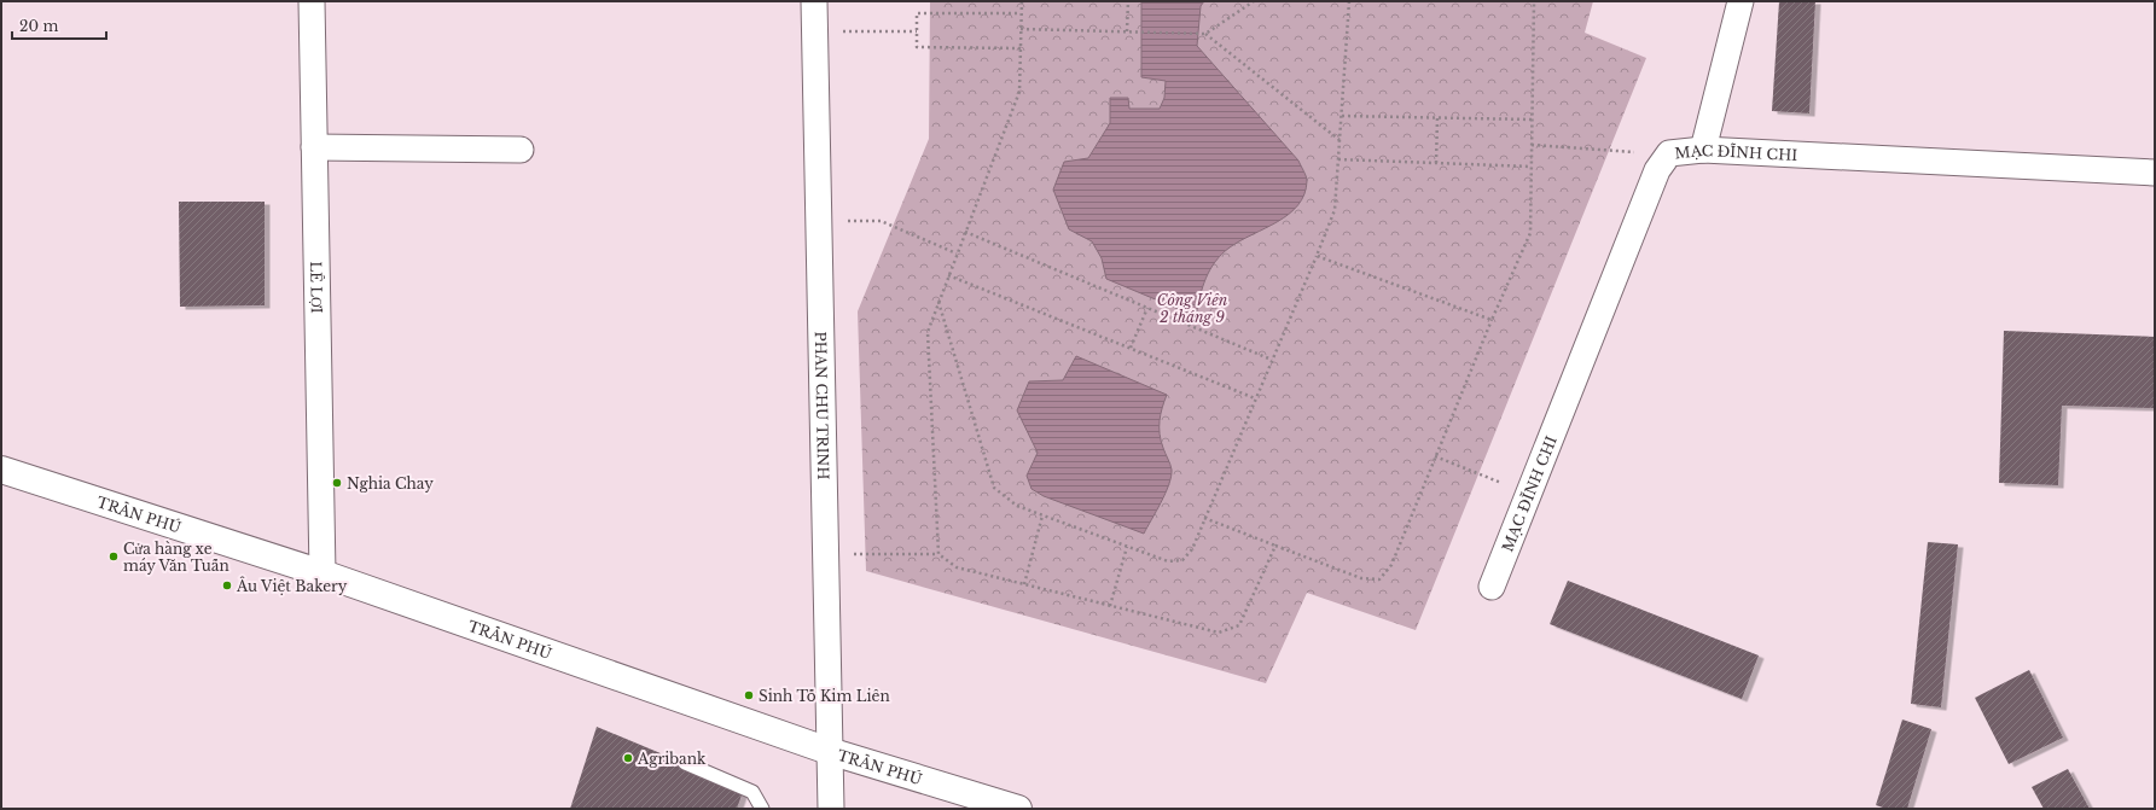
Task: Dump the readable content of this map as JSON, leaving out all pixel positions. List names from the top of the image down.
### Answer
{
  "streets": {
    "street": [
      "MẠC ĐĨNH CHI",
      "LÊ LỢI",
      "PHAN CHU TRINH",
      "TRẦN PHÚ"
    ]
  },
  "crossings": [
    ["LÊ LỢI", "TRẦN PHÚ"],
    ["PHAN CHU TRINH", "TRẦN PHÚ"]
  ],
  "parks": ["Công Viên 2 tháng 9"],
  "places": [
    "Nghia Chay",
    "Cửa hàng xe máy Văn Tuấn",
    "Âu Việt Bakery",
    "Sinh Tố Kim Liên",
    "Agribank"
  ],
  "scale_bar": "20 m"
}
